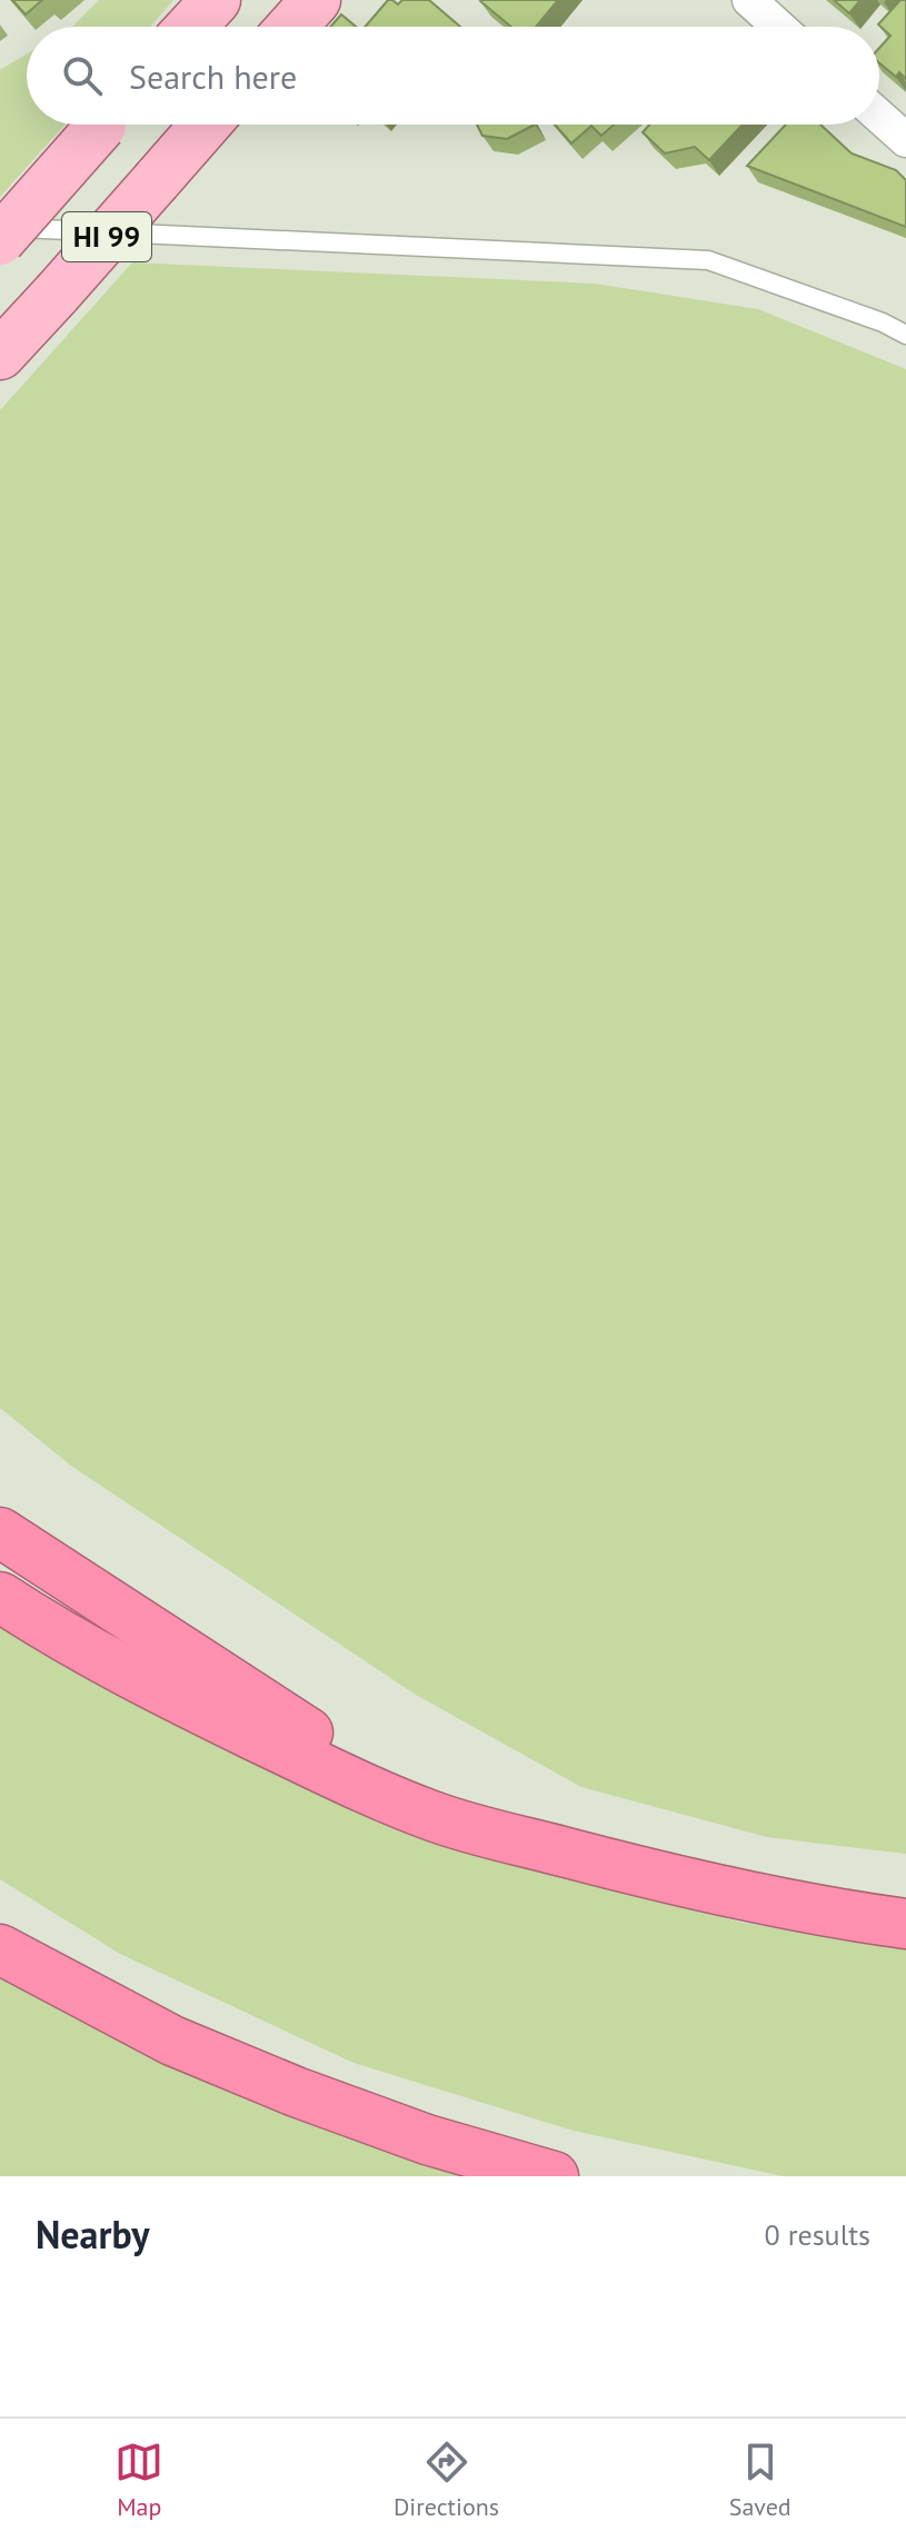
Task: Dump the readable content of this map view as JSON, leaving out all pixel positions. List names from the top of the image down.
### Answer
{
  "streets": {
    "main road": ["HI 99"]
  },
  "page": {
    "search": "Search here",
    "heading": ["Nearby", "0 results"],
    "nav": ["Map", "Directions", "Saved"]
  }
}
